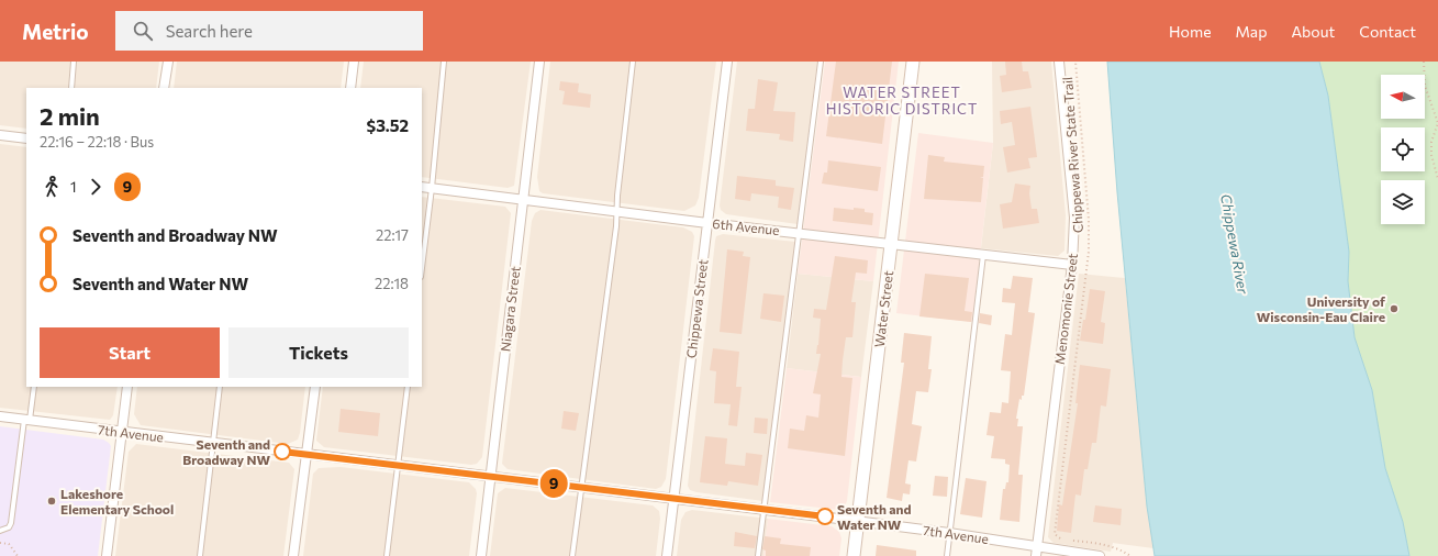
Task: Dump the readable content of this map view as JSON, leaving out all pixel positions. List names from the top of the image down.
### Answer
{
  "streets": {
    "main road": ["Water Street"],
    "street": [
      "6th Avenue",
      "Niagara Street",
      "Chippewa Street",
      "Menomonie Street",
      "7th Avenue"
    ],
    "path": ["Chippewa River State Trail"]
  },
  "crossings": [
    ["6th Avenue", "Niagara Street"],
    ["6th Avenue", "Chippewa Street"],
    ["6th Avenue", "Water Street"],
    ["6th Avenue", "Menomonie Street"],
    ["Niagara Street", "7th Avenue"],
    ["Chippewa Street", "7th Avenue"],
    ["Water Street", "7th Avenue"],
    ["Menomonie Street", "7th Avenue"]
  ],
  "districts": ["WATER STREET HISTORIC DISTRICT"],
  "water": ["Chippewa River"],
  "places": [
    "University of Wisconsin-Eau Claire",
    "Seventh and Broadway NW",
    "Lakeshore Elementary School",
    "Seventh and Water NW"
  ],
  "lines": ["bus line 9"],
  "north": "left",
  "page": {
    "header": "Metrio",
    "search": "Search here",
    "nav": [
      "Home",
      "Map",
      "About",
      "Contact"
    ],
    "on_map": "9",
    "heading": ["2 min", "22:16 – 22:18 · Bus", "$3.52"],
    "legs": ["1", "9"],
    "list": [
      {
        "name": "Seventh and Broadway NW",
        "value": "22:17"
      },
      {
        "name": "Seventh and Water NW",
        "value": "22:18"
      }
    ],
    "buttons": ["Start", "Tickets"]
  }
}
